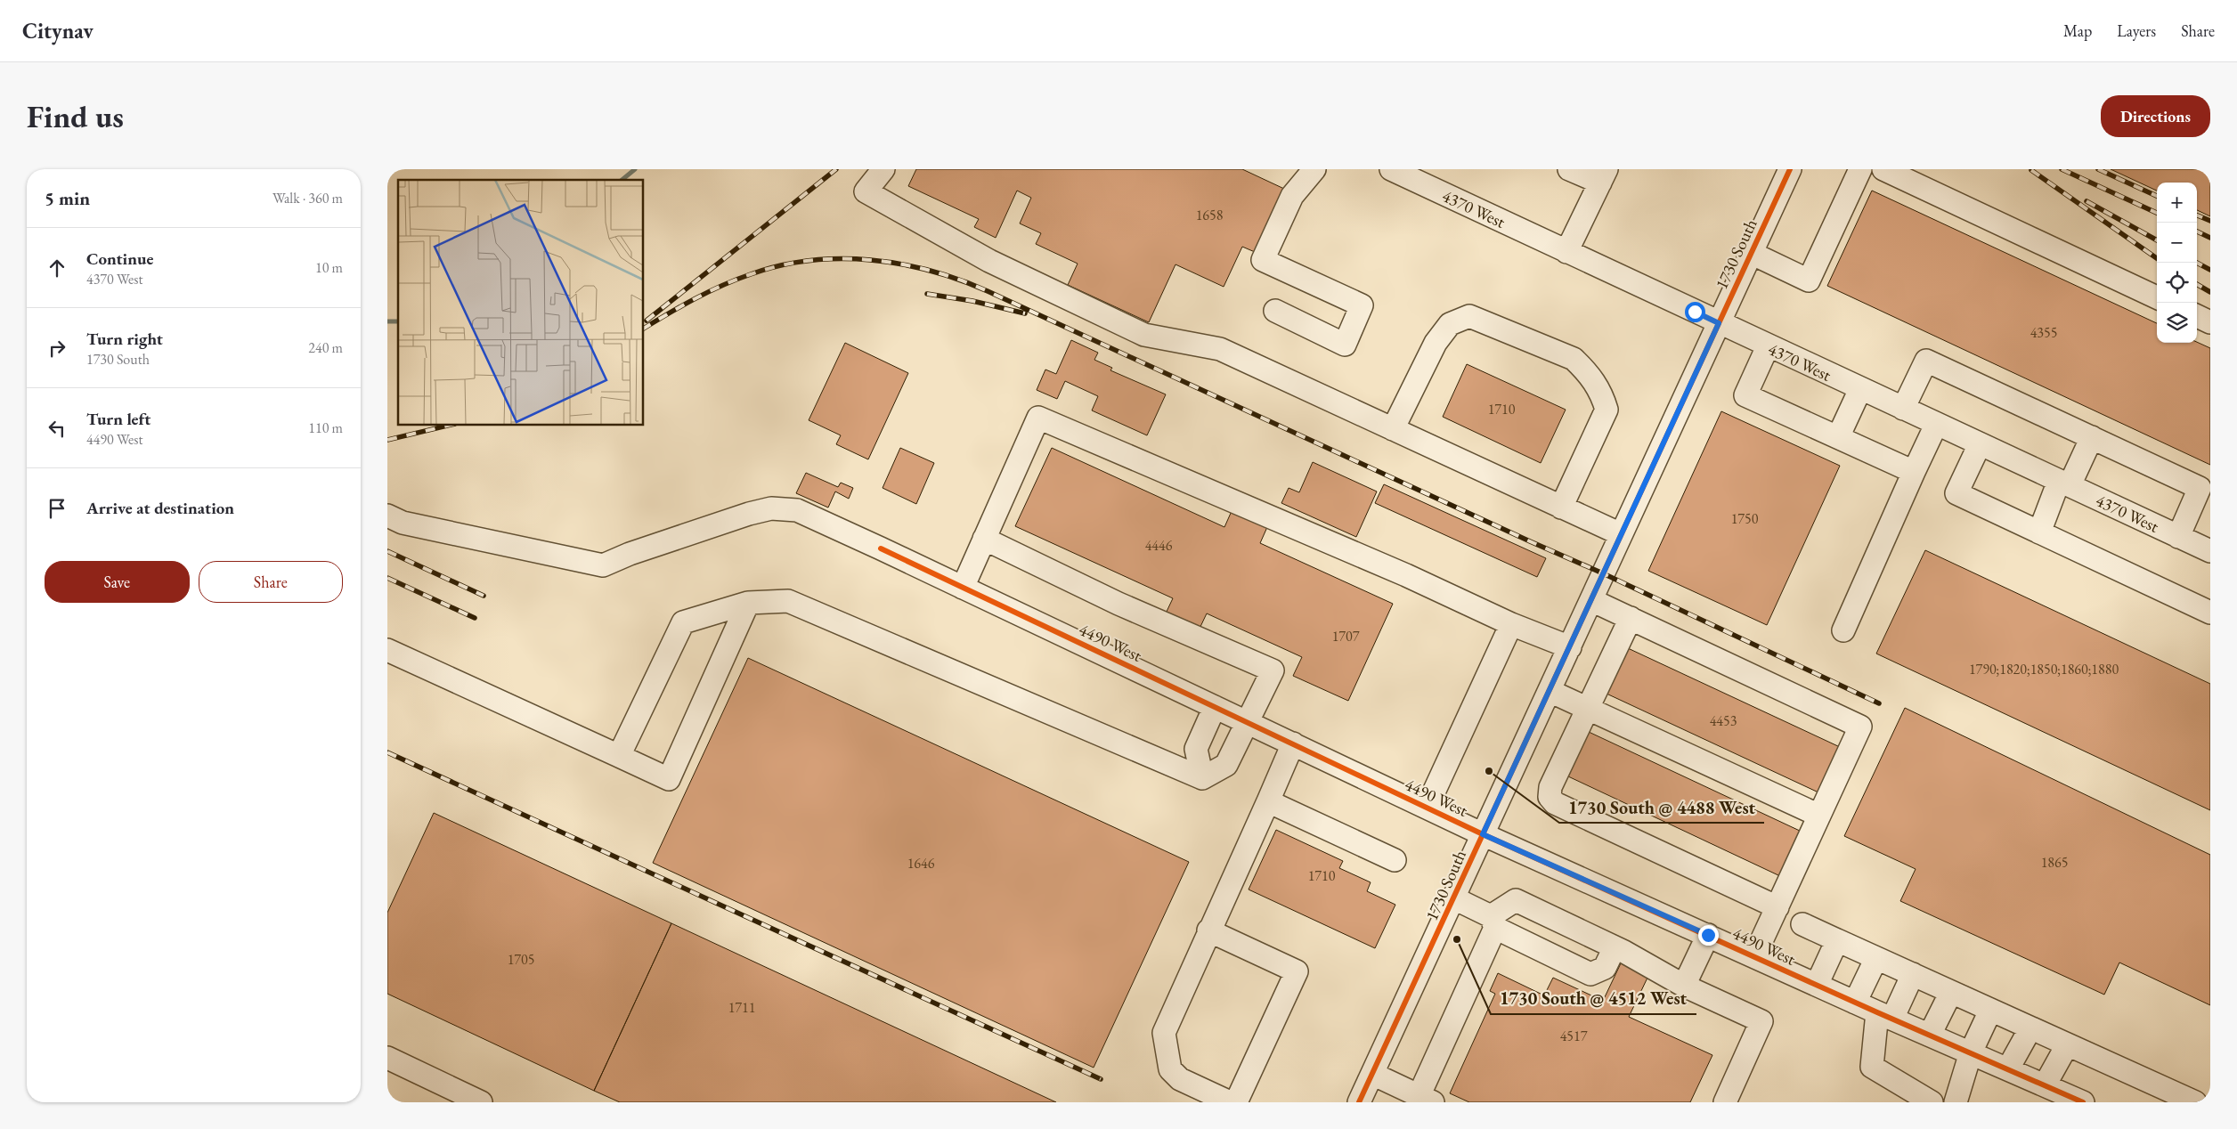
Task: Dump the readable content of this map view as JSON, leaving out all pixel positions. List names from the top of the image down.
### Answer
{
  "streets": {
    "street": ["4370 West", "1730 South", "4490 West"]
  },
  "crossings": [
    ["4370 West", "1730 South"],
    ["1730 South", "4490 West"]
  ],
  "places": ["1730 South @ 4488 West", "1730 South @ 4512 West"],
  "house_numbers": [
    "1658",
    "4355",
    "1710",
    "1750",
    "4446",
    "1707",
    "1790;1820;1850;1860;1880",
    "4453",
    "1865",
    "1646",
    "1710",
    "1705",
    "1711",
    "4517"
  ],
  "page": {
    "header": "Citynav",
    "nav": ["Map", "Layers", "Share"],
    "buttons": [
      "Directions",
      ["Save", "Share"]
    ],
    "title": "Find us",
    "heading": ["5 min", "Walk · 360 m"],
    "map_buttons": ["+", "−"],
    "list": [
      ["Continue", "4370 West", "10 m"],
      ["Turn right", "1730 South", "240 m"],
      ["Turn left", "4490 West", "110 m"],
      "Arrive at destination"
    ]
  }
}
